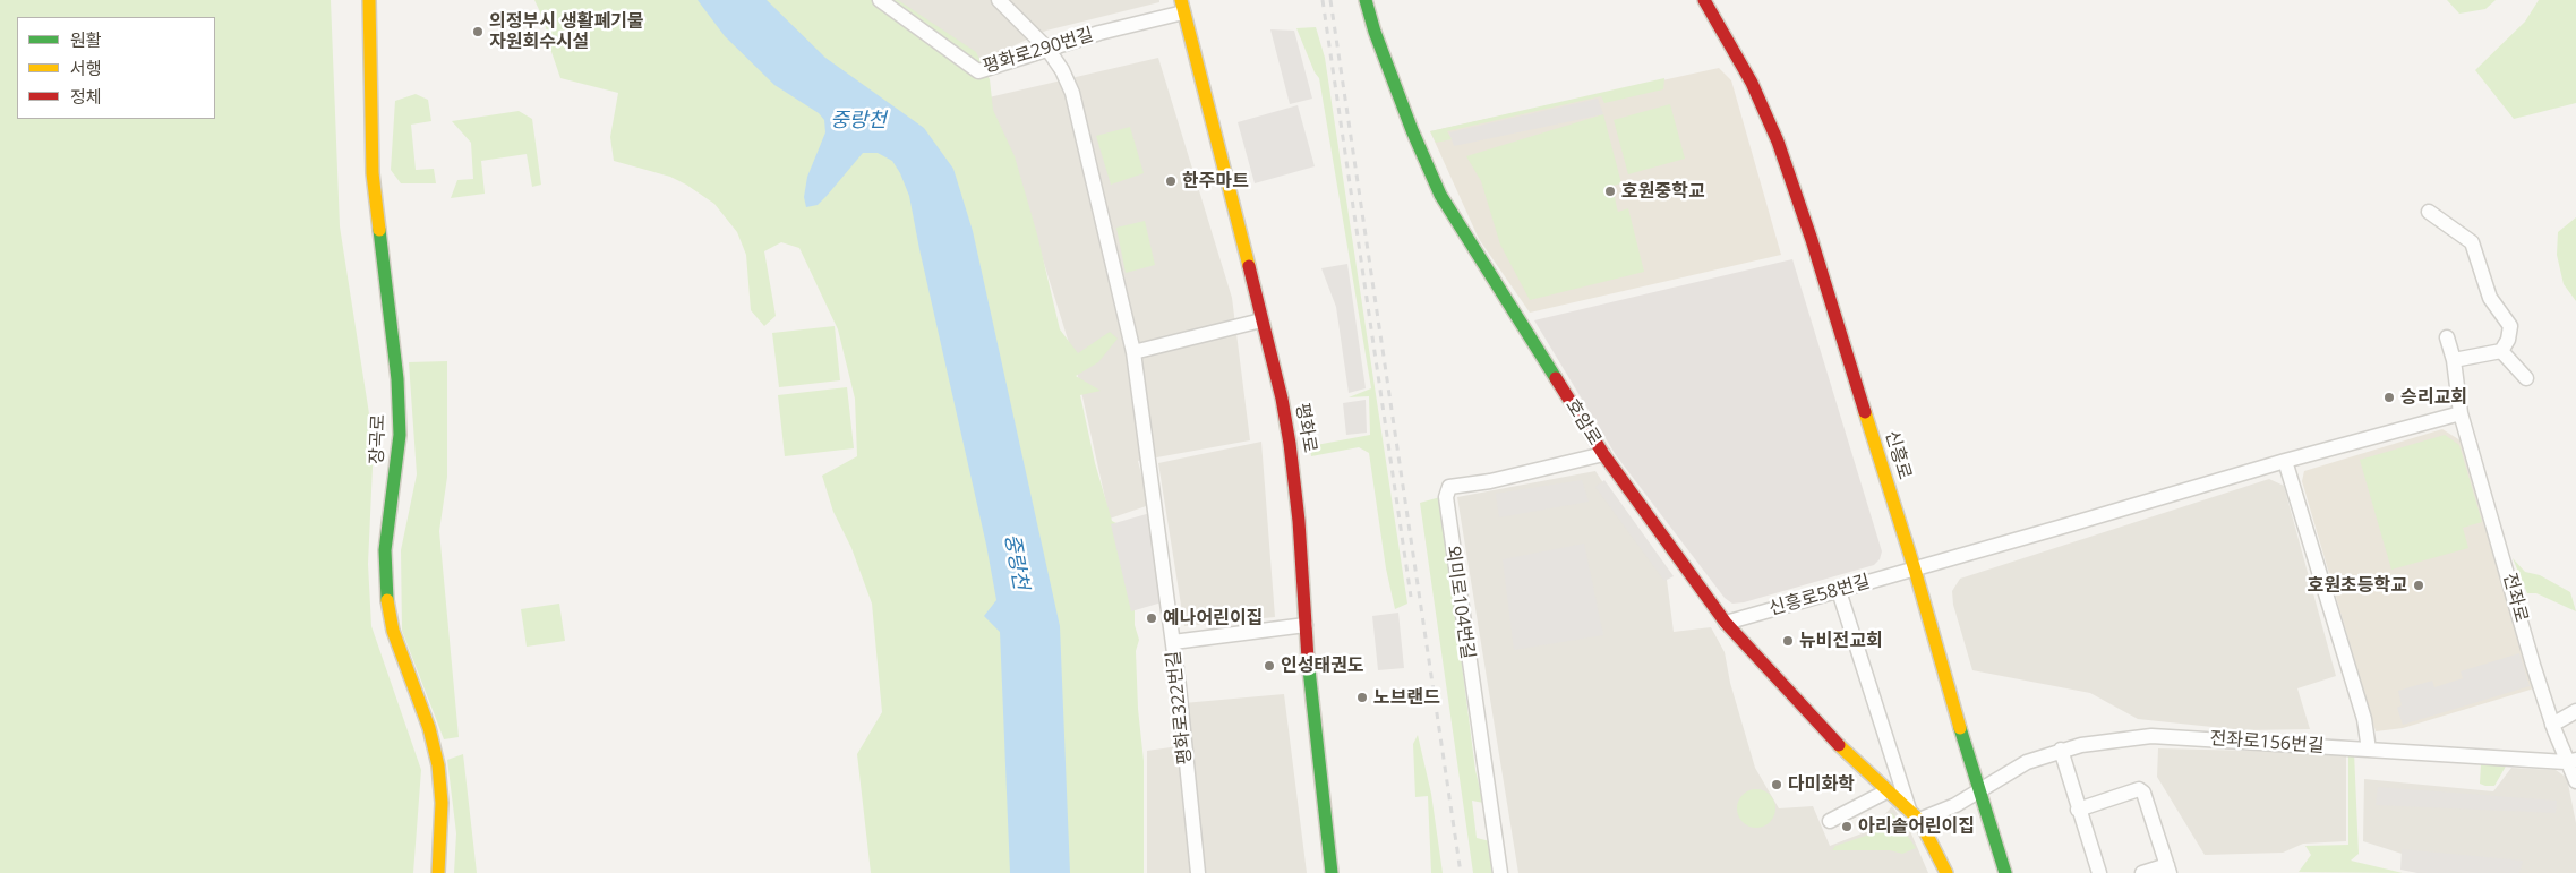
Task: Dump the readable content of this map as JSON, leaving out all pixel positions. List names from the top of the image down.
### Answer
{
  "streets": {
    "street": [
      "평화로290번길",
      "호암로",
      "평화로",
      "장곡로",
      "신흥로",
      "신흥로58번길",
      "전좌로",
      "외미로104번길",
      "평화로322번길",
      "전좌로156번길"
    ]
  },
  "crossings": [
    ["평화로290번길", "평화로"],
    ["호암로", "신흥로58번길"],
    ["호암로", "외미로104번길"],
    ["호암로", "전좌로156번길"],
    ["평화로", "평화로322번길"],
    ["신흥로", "신흥로58번길"],
    ["신흥로", "전좌로156번길"],
    ["신흥로58번길", "전좌로"],
    ["전좌로", "전좌로156번길"]
  ],
  "water": ["중랑천"],
  "places": [
    "의정부시 생활폐기물 자원회수시설",
    "한주마트",
    "호원중학교",
    "승리교회",
    "호원초등학교",
    "예나어린이집",
    "뉴비전교회",
    "인성태권도",
    "노브랜드",
    "다미화학",
    "아리솔어린이집"
  ],
  "legend": ["원활", "서행", "정체"]
}
